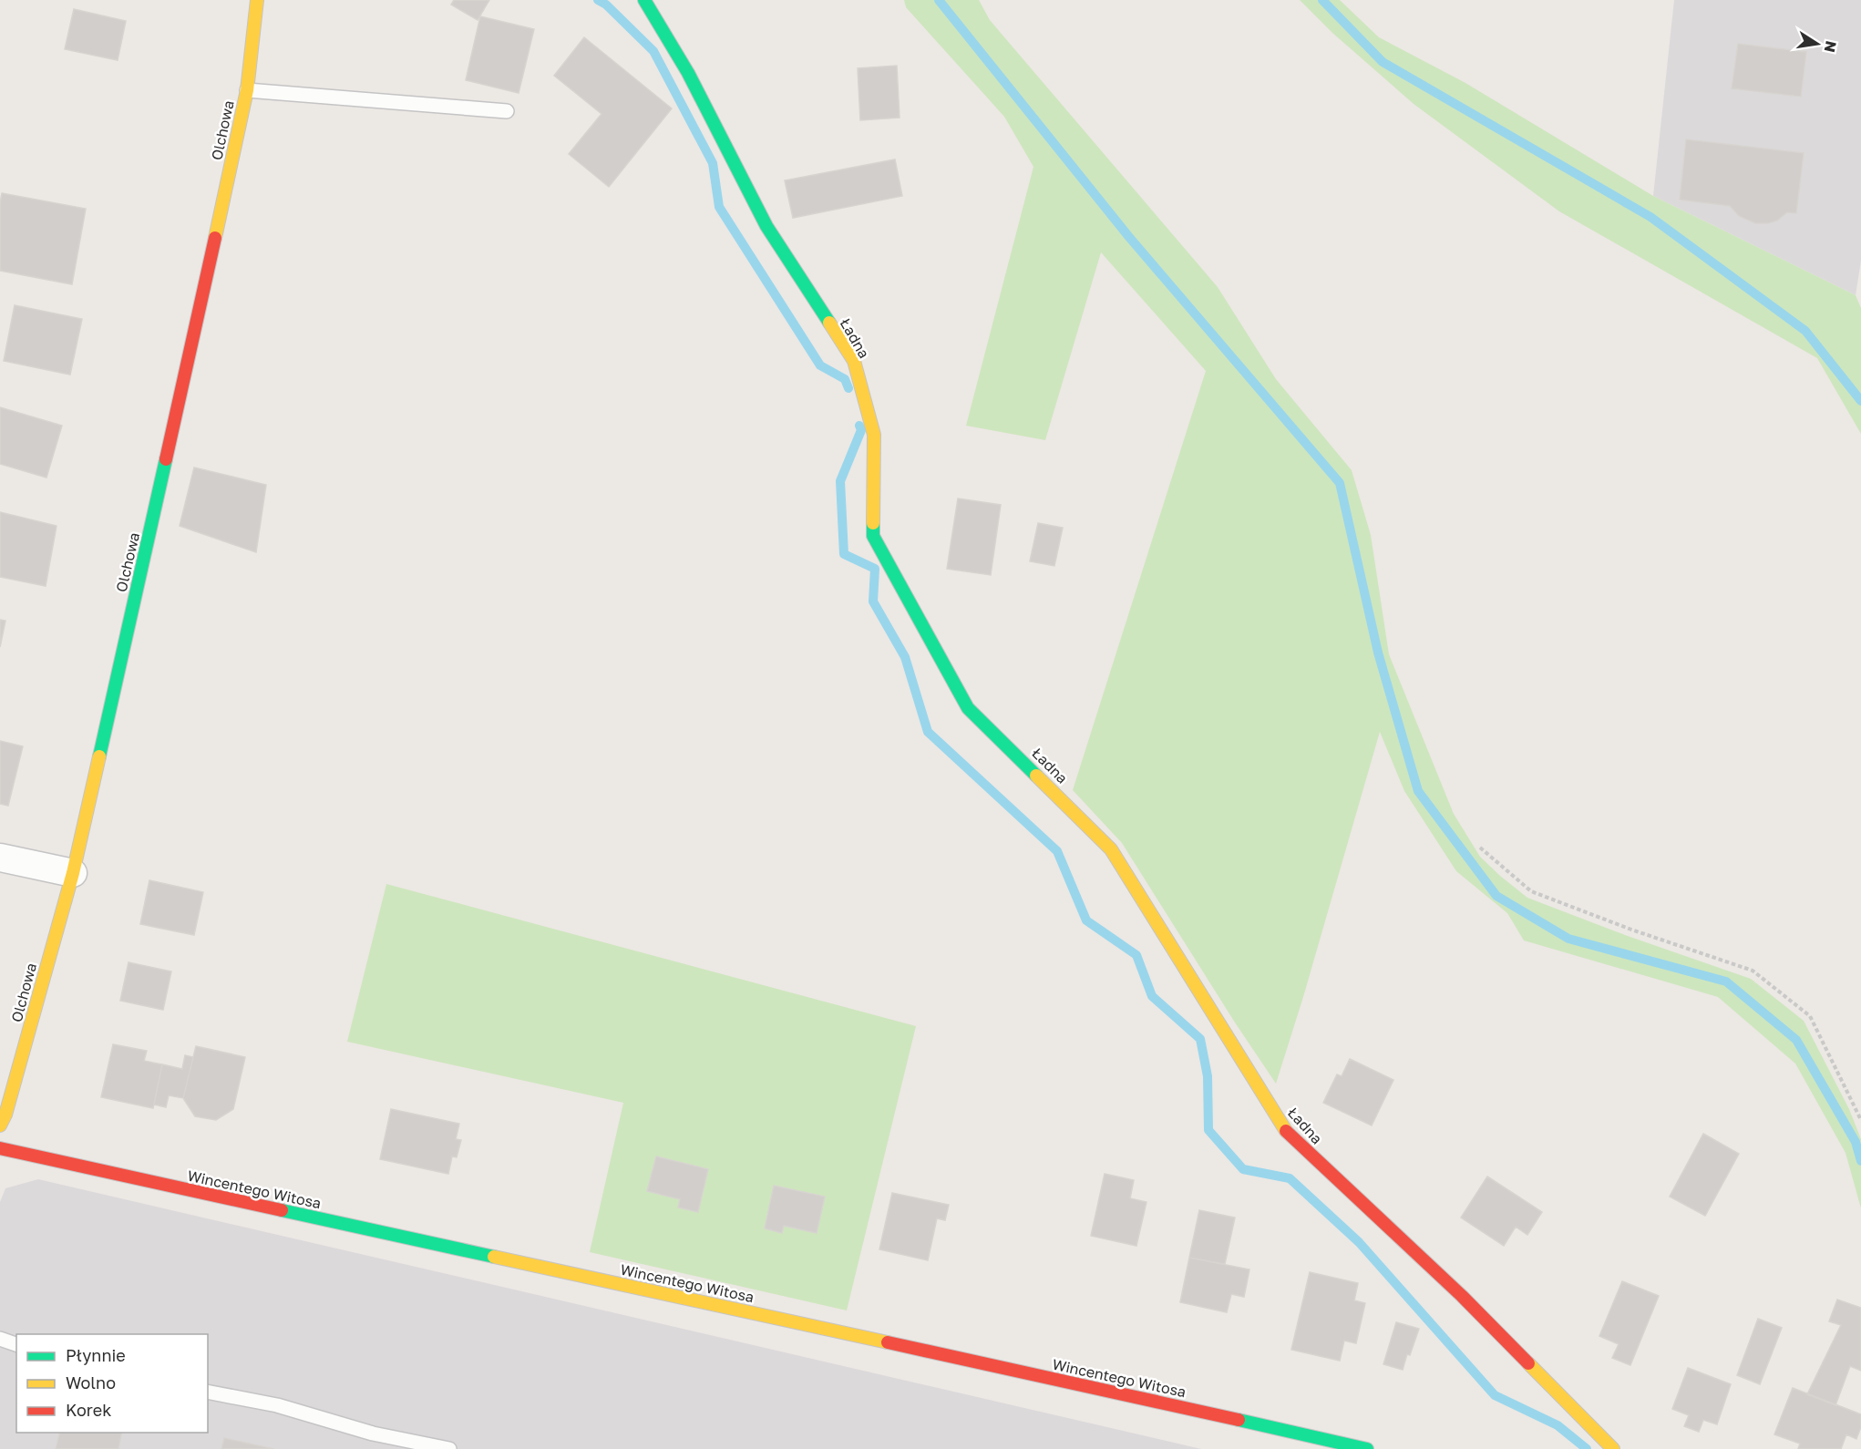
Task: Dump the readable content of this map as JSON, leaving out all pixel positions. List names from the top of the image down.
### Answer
{
  "streets": {
    "street": ["Olchowa", "Ładna", "Wincentego Witosa"]
  },
  "legend": ["Płynnie", "Wolno", "Korek"],
  "north": "right"
}
